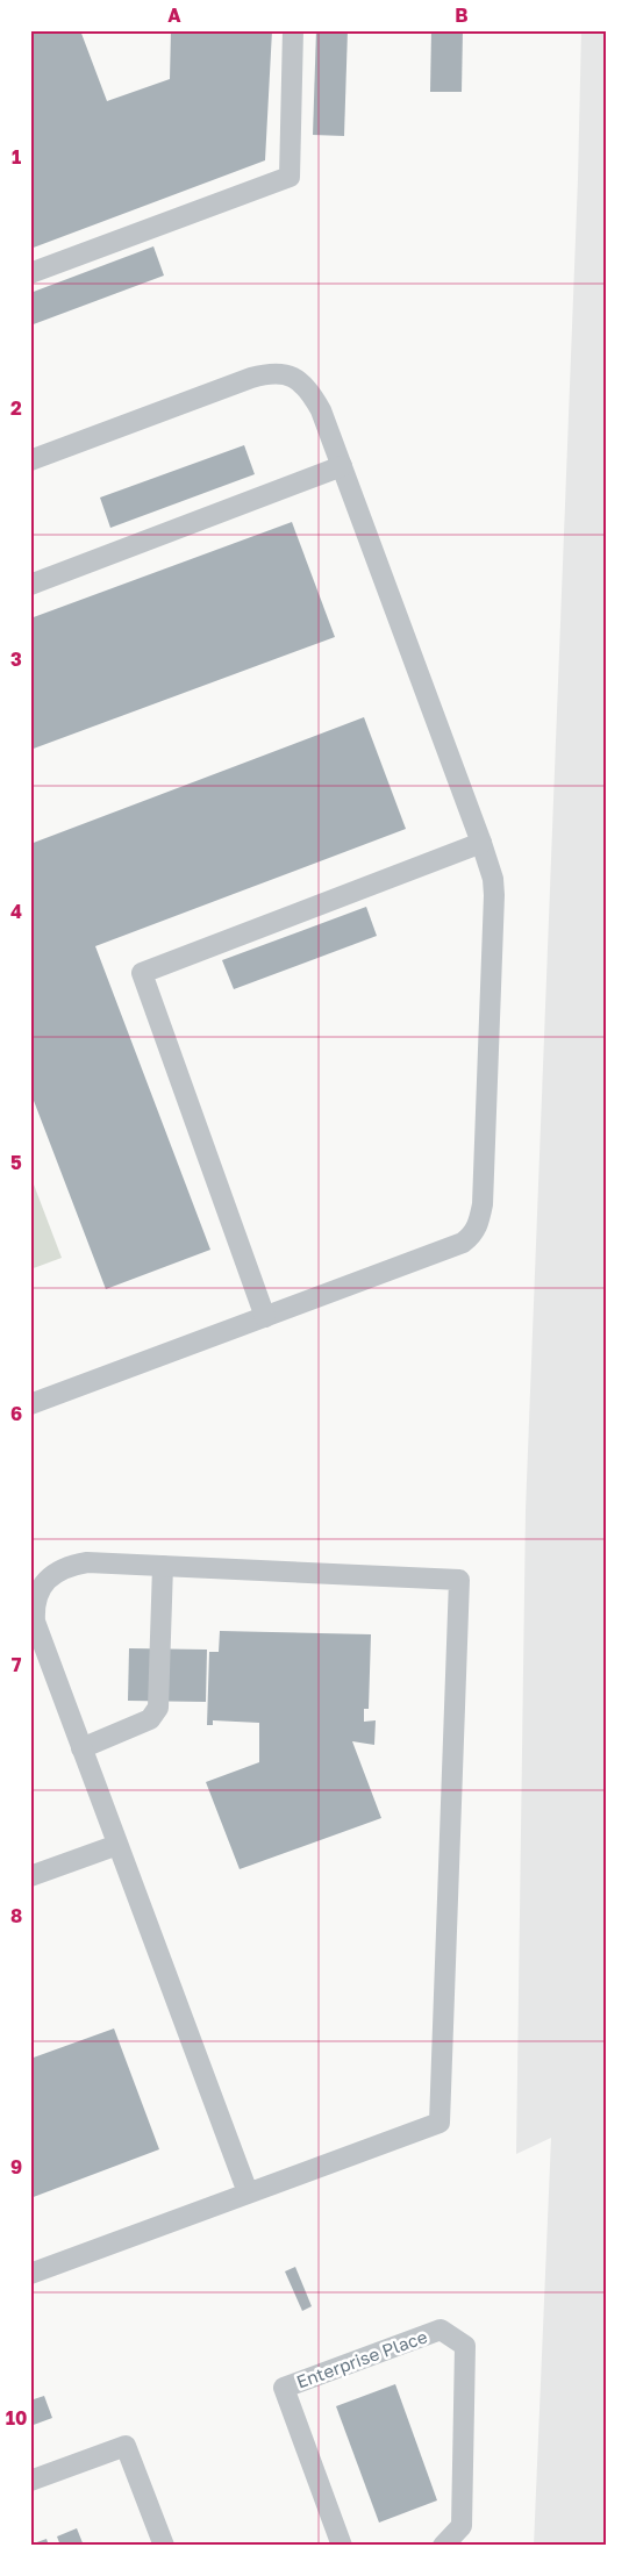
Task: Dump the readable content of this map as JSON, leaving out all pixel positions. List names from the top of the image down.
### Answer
{
  "streets": {
    "lane": ["Enterprise Place"]
  },
  "grid": {
    "columns": ["A", "B"],
    "rows": [
      "1",
      "2",
      "3",
      "4",
      "5",
      "6",
      "7",
      "8",
      "9",
      "10"
    ]
  }
}
